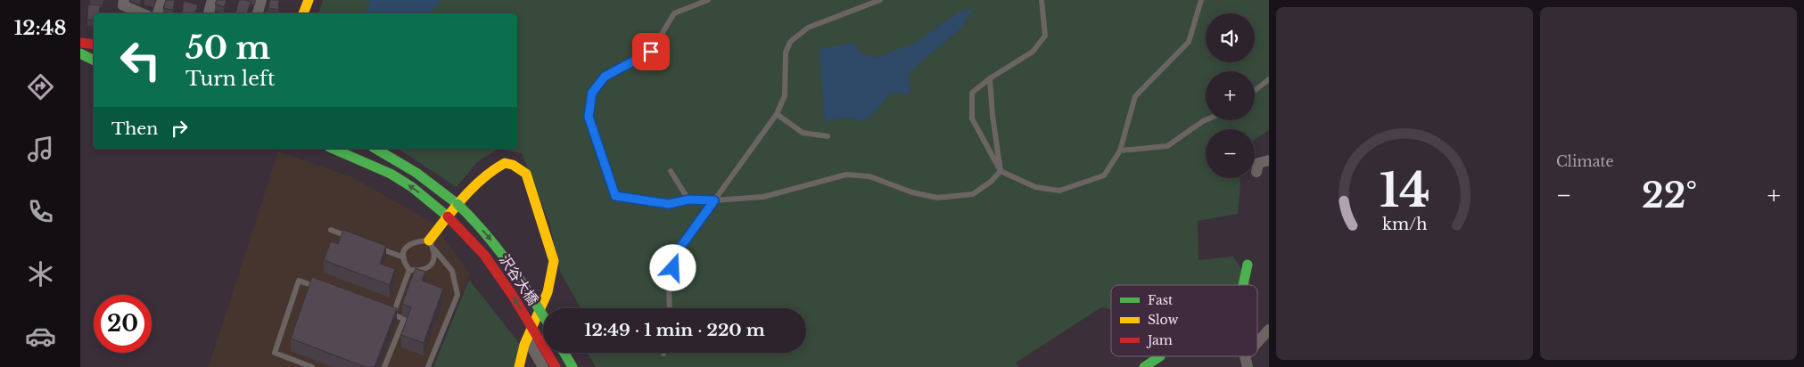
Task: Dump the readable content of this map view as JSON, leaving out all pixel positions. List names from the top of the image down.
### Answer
{
  "streets": {
    "street": ["沢谷大橋"]
  },
  "legend": ["Fast", "Slow", "Jam"],
  "page": {
    "tabs": "12:48",
    "tile": "Climate",
    "map_buttons": ["+", "−"],
    "turn": ["50 m", "Turn left"],
    "then": "Then",
    "heat": ["−", "22°", "+"],
    "limit": "20",
    "trip": "12:49 · 1 min · 220 m",
    "gauge": ["14", "km/h"]
  }
}
